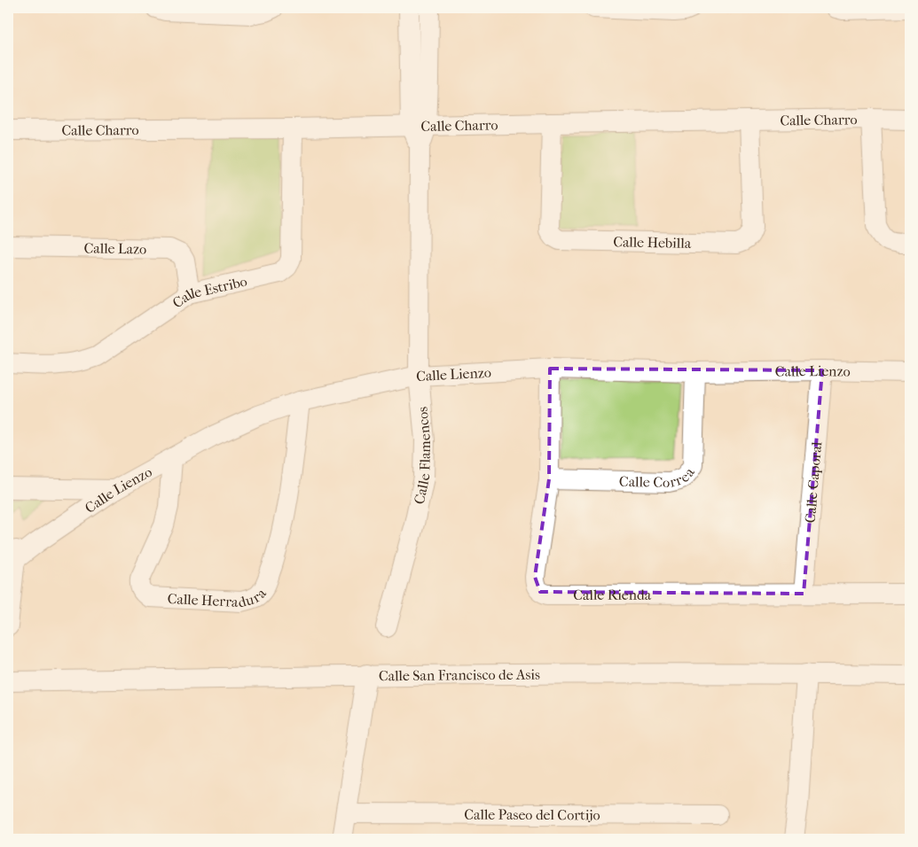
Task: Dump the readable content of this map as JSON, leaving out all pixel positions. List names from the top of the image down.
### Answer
{
  "streets": {
    "street": [
      "Calle Charro",
      "Calle Hebilla",
      "Calle Lazo",
      "Calle Estribo",
      "Calle Lienzo",
      "Calle Flamencos",
      "Calle Correa",
      "Calle Caporal",
      "Calle Herradura",
      "Calle Rienda",
      "Calle San Francisco de Asis",
      "Calle Paseo del Cortijo"
    ]
  },
  "crossings": [
    ["Calle Charro", "Calle Hebilla"],
    ["Calle Charro", "Calle Estribo"],
    ["Calle Charro", "Calle Flamencos"],
    ["Calle Lazo", "Calle Estribo"],
    ["Calle Lienzo", "Calle Flamencos"],
    ["Calle Lienzo", "Calle Correa"],
    ["Calle Lienzo", "Calle Caporal"],
    ["Calle Lienzo", "Calle Herradura"],
    ["Calle Lienzo", "Calle Rienda"],
    ["Calle Correa", "Calle Rienda"],
    ["Calle Caporal", "Calle Rienda"]
  ]
}
